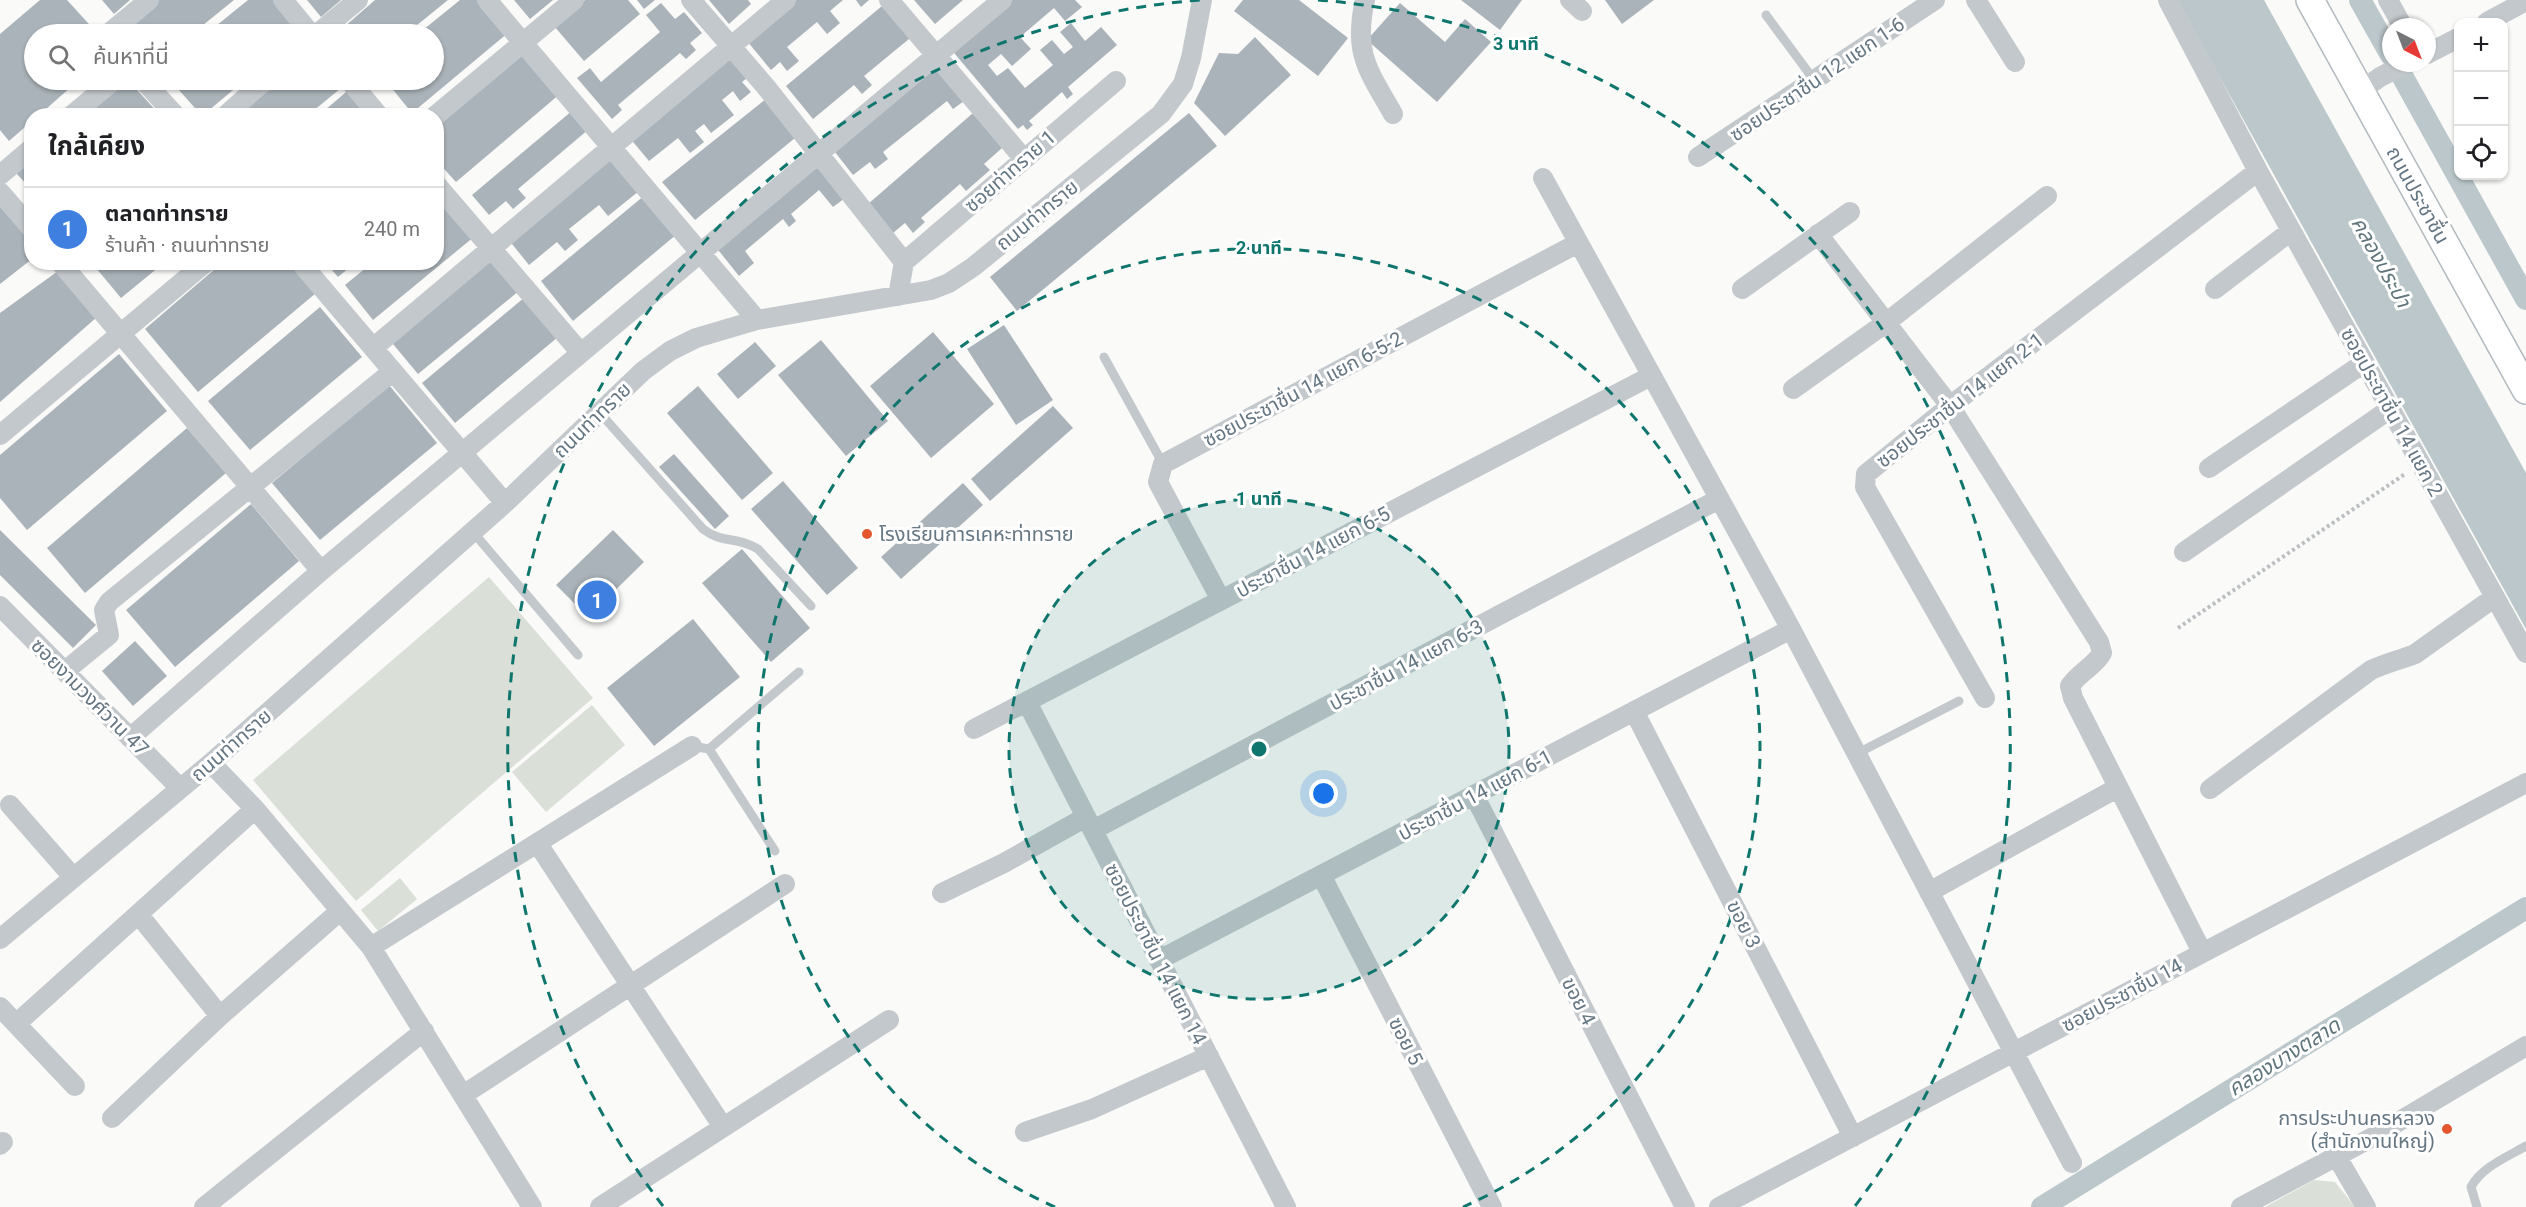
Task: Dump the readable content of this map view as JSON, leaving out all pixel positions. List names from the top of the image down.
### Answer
{
  "streets": {
    "main road": ["ถนนประชาชื่น"],
    "street": [
      "ซอยประชาชื่น 12 แยก 1-6",
      "ซอยท่าทราย 1",
      "ถนนท่าทราย",
      "ซอยประชาชื่น 14 แยก 6-5-2",
      "ซอยประชาชื่น 14 แยก 2-1",
      "ซอยประชาชื่น 14 แยก 2",
      "ประชาชื่น 14 แยก 6-5",
      "ประชาชื่น 14 แยก 6-3",
      "ซอยงามวงศ์วาน 47",
      "ประชาชื่น 14 แยก 6-1",
      "ขอย 3",
      "ซอยประชาชื่น 14 แยก 14",
      "ซอยประชาชื่น 14",
      "ขอย 4",
      "ฃอย 5"
    ]
  },
  "crossings": [
    ["ถนนท่าทราย", "ซอยงามวงศ์วาน 47"],
    ["ซอยประชาชื่น 14 แยก 2-1", "ซอยประชาชื่น 14 แยก 2"],
    ["ประชาชื่น 14 แยก 6-5", "ซอยประชาชื่น 14 แยก 14"],
    ["ประชาชื่น 14 แยก 6-3", "ซอยประชาชื่น 14 แยก 14"],
    ["ประชาชื่น 14 แยก 6-1", "ขอย 3"],
    ["ประชาชื่น 14 แยก 6-1", "ซอยประชาชื่น 14 แยก 14"],
    ["ประชาชื่น 14 แยก 6-1", "ขอย 4"],
    ["ประชาชื่น 14 แยก 6-1", "ฃอย 5"],
    ["ขอย 3", "ซอยประชาชื่น 14"]
  ],
  "water": ["คลองประปา", "คลองบางตลาด"],
  "places": ["โรงเรียนการเคหะท่าทราย", "การประปานครหลวง (สำนักงานใหญ่)"],
  "north": "bottom right",
  "page": {
    "map_buttons": ["+", "−"],
    "search": "ค้นหาที่นี่",
    "heading": "ใกล้เคียง",
    "list": [
      {
        "mark": "1",
        "name": "ตลาดท่าทราย",
        "note": "ร้านค้า · ถนนท่าทราย",
        "value": "240 m"
      }
    ],
    "pins": "1"
  },
  "rings": ["3 นาที", "2 นาที", "1 นาที"]
}
